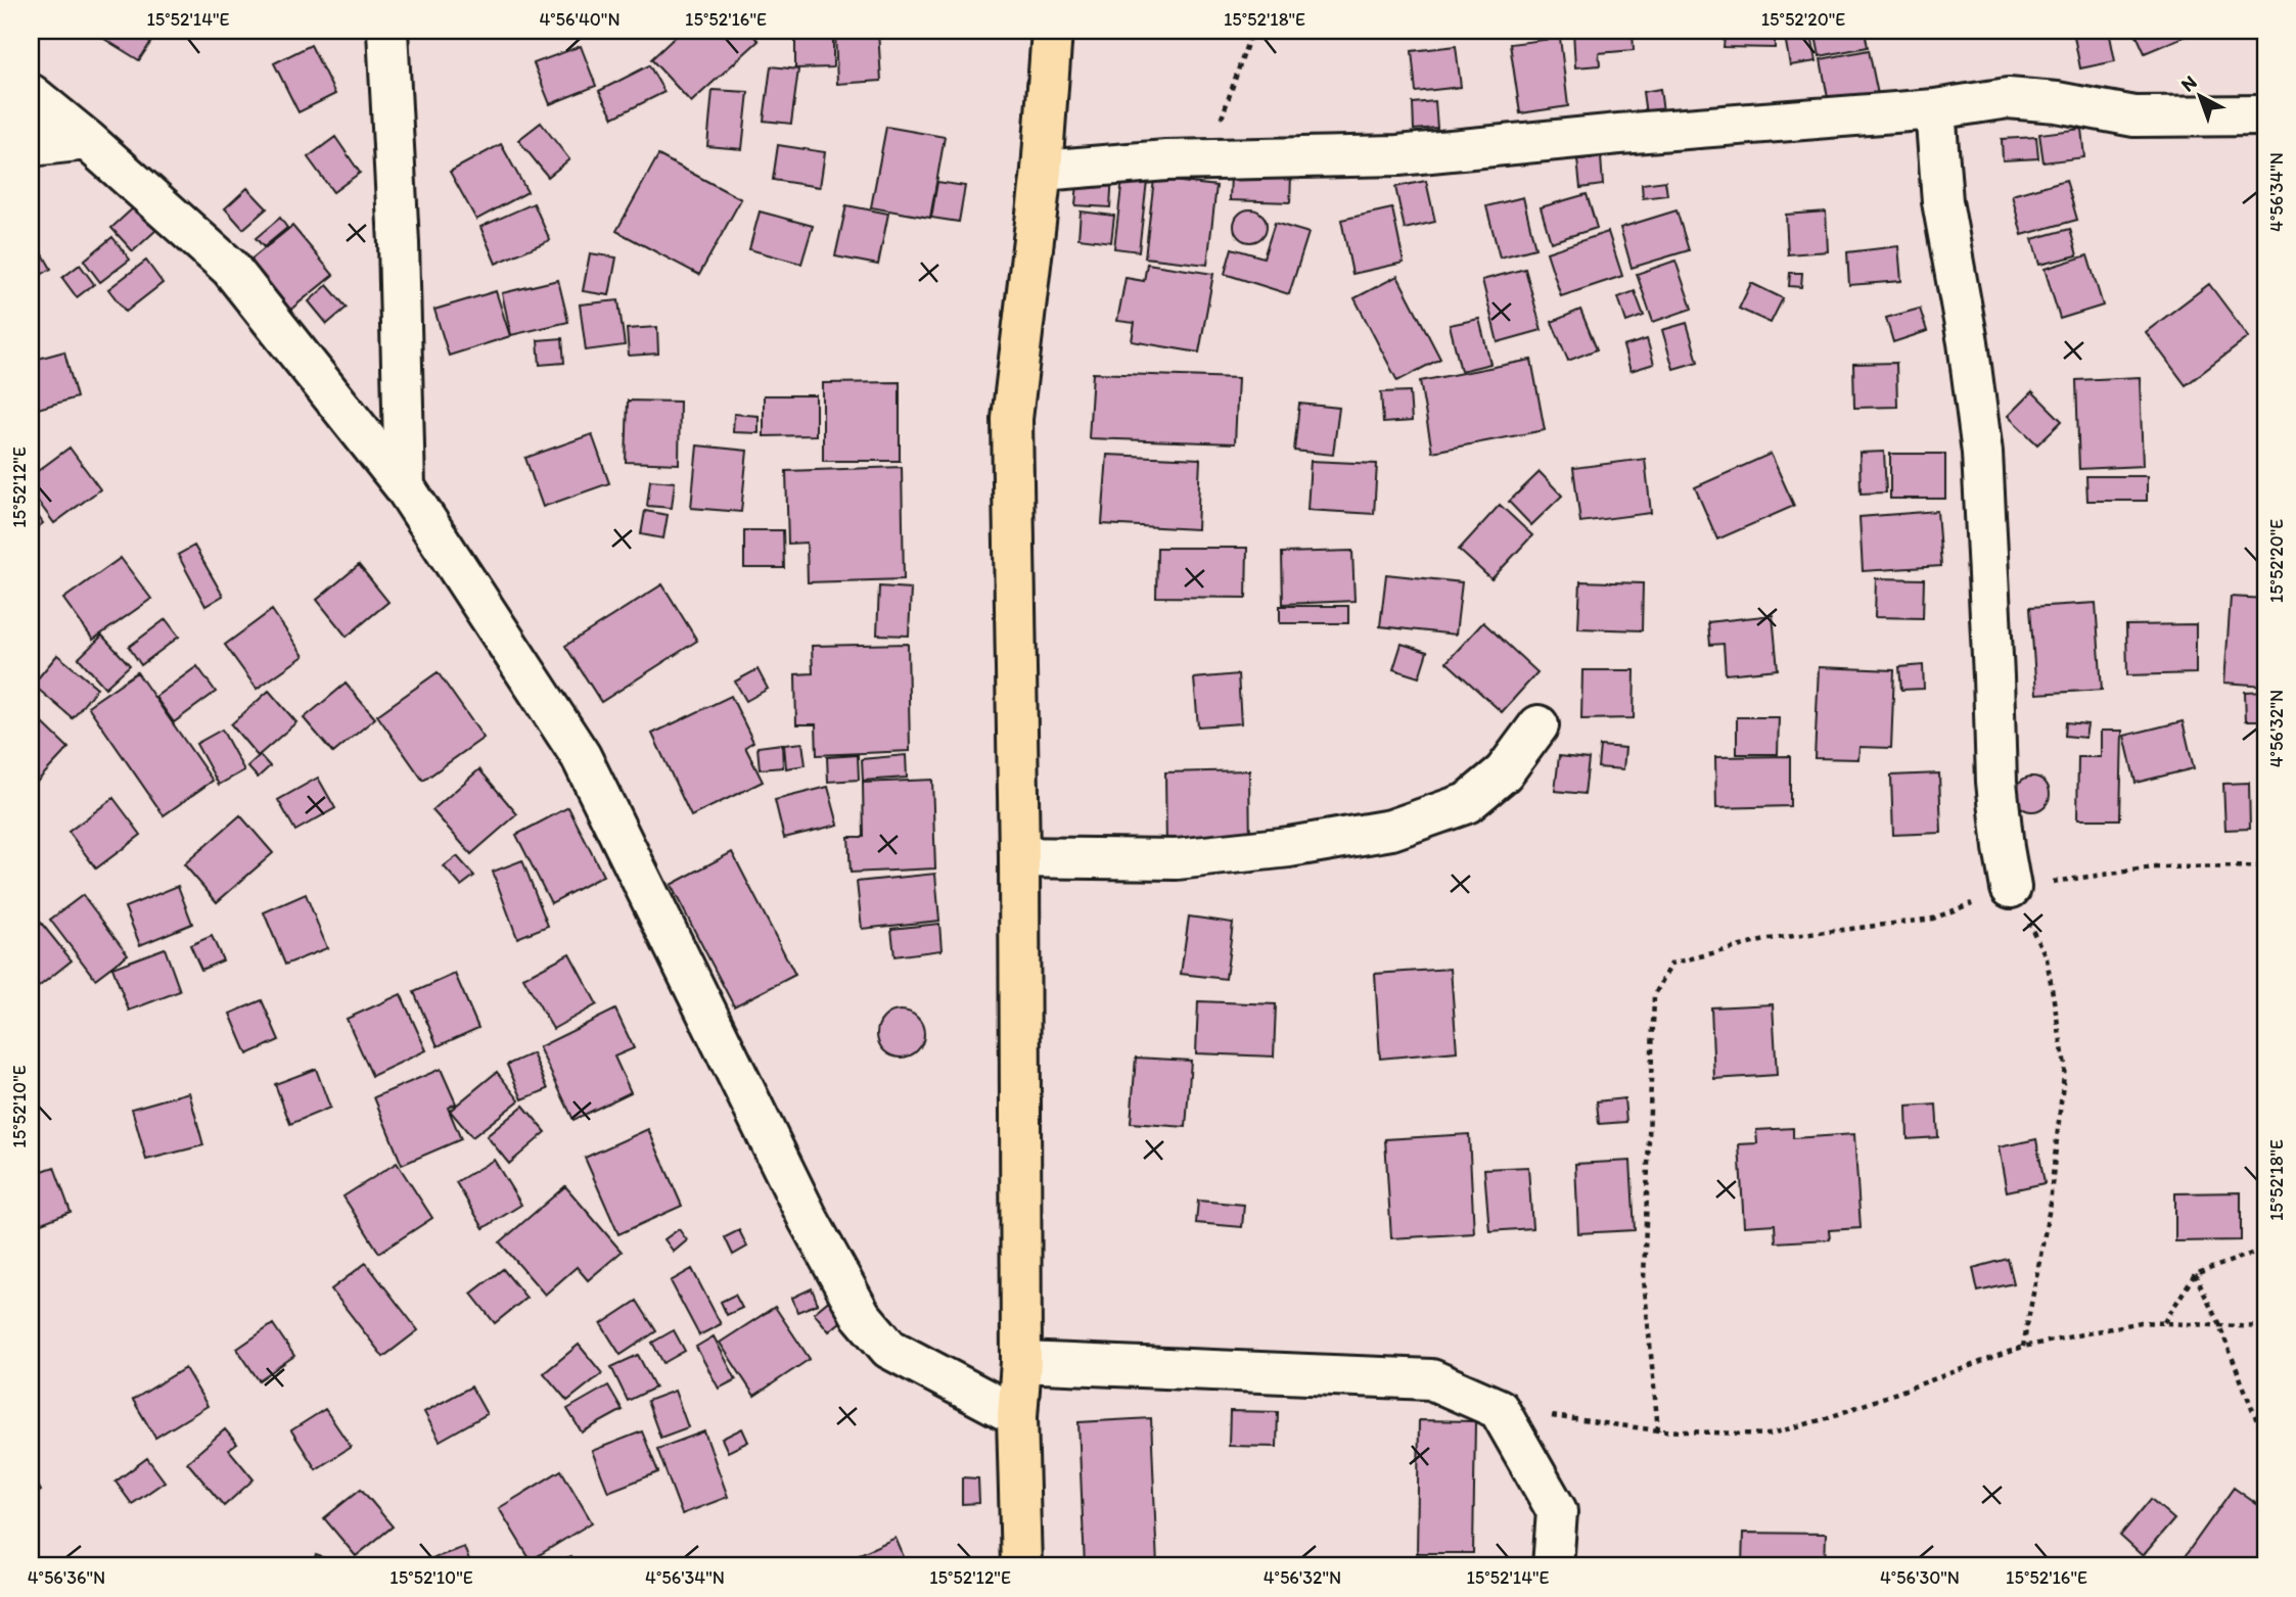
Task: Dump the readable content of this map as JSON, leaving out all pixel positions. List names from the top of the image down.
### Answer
{
  "north": "top left",
  "coordinates": [
    "15°52'14\"E",
    "4°56'40\"N",
    "15°52'16\"E",
    "15°52'18\"E",
    "15°52'20\"E",
    "4°56'34\"N",
    "15°52'12\"E",
    "4°56'32\"N",
    "15°52'10\"E",
    "4°56'36\"N",
    "4°56'30\"N"
  ]
}
